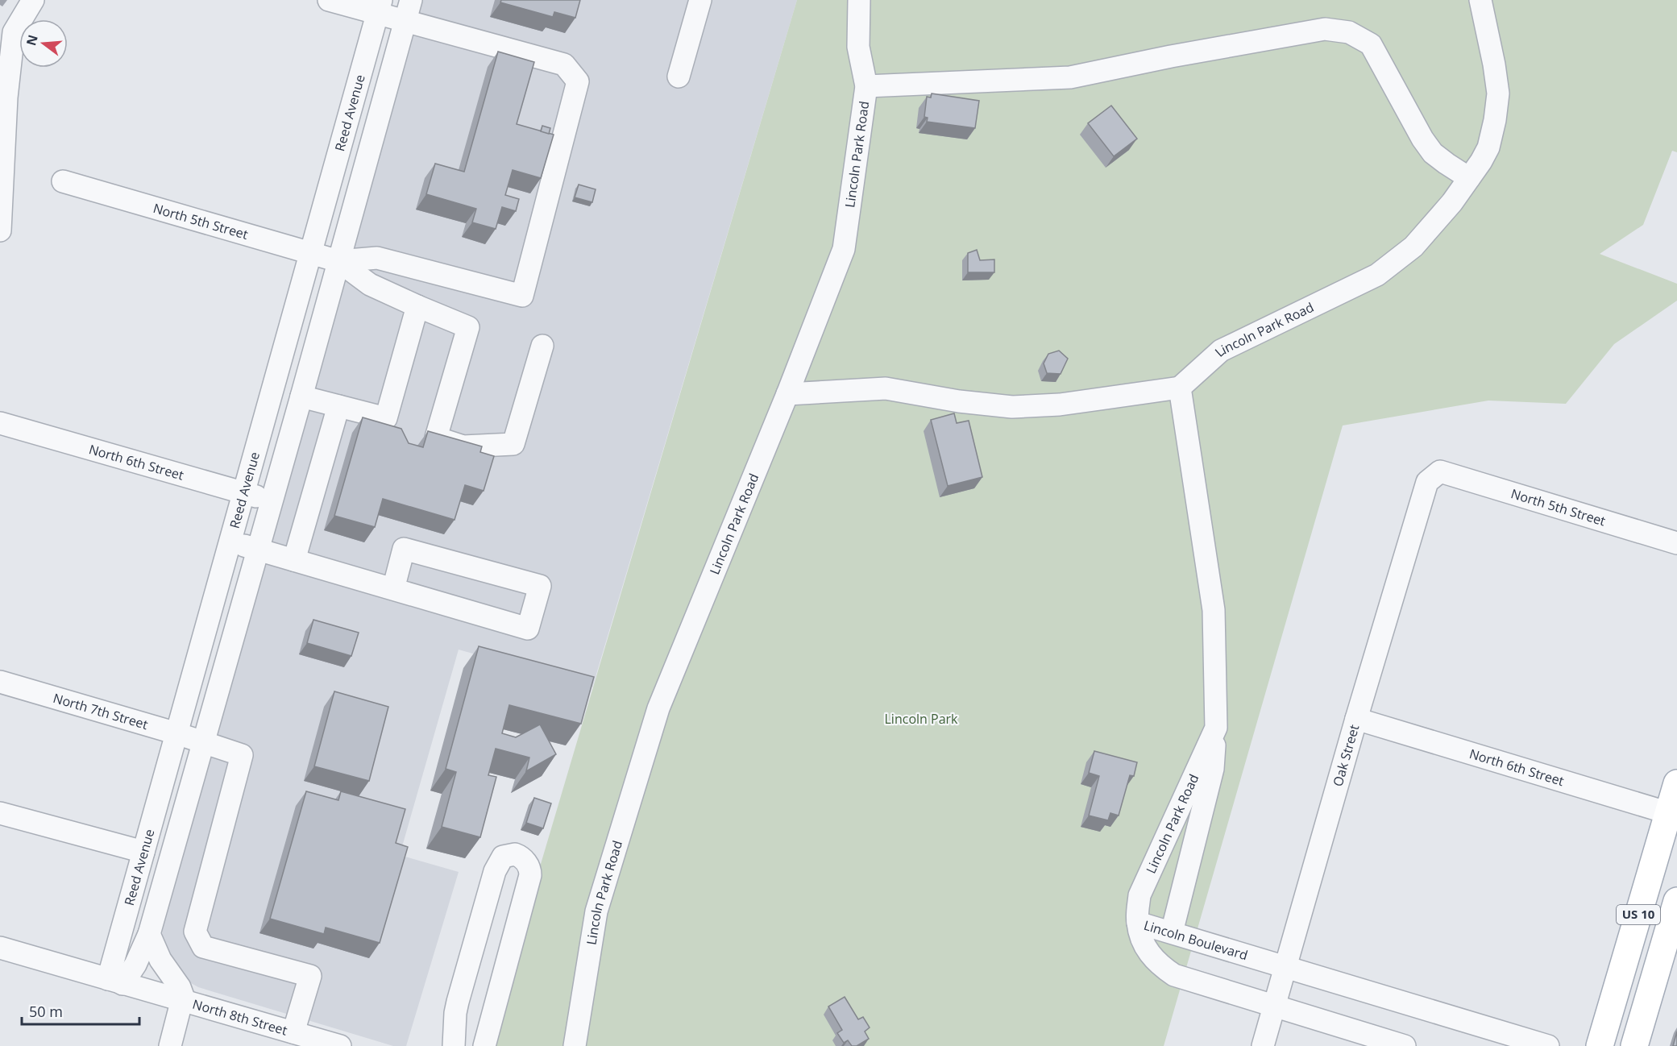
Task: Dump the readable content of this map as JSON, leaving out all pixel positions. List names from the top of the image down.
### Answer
{
  "streets": {
    "main road": ["US 10"],
    "street": [
      "Reed Avenue",
      "Lincoln Park Road",
      "North 5th Street",
      "North 6th Street",
      "North 7th Street",
      "Oak Street",
      "Lincoln Boulevard",
      "North 8th Street"
    ]
  },
  "crossings": [
    ["Reed Avenue", "North 5th Street"],
    ["Reed Avenue", "North 6th Street"],
    ["Reed Avenue", "North 7th Street"],
    ["Reed Avenue", "North 8th Street"],
    ["Lincoln Park Road", "Lincoln Boulevard"],
    ["North 5th Street", "Oak Street"],
    ["North 6th Street", "Oak Street"],
    ["North 6th Street", "US 10"],
    ["North 7th Street", "North 8th Street"],
    ["Oak Street", "Lincoln Boulevard"]
  ],
  "parks": ["Lincoln Park"],
  "scale_bar": "50 m",
  "north": "left"
}
